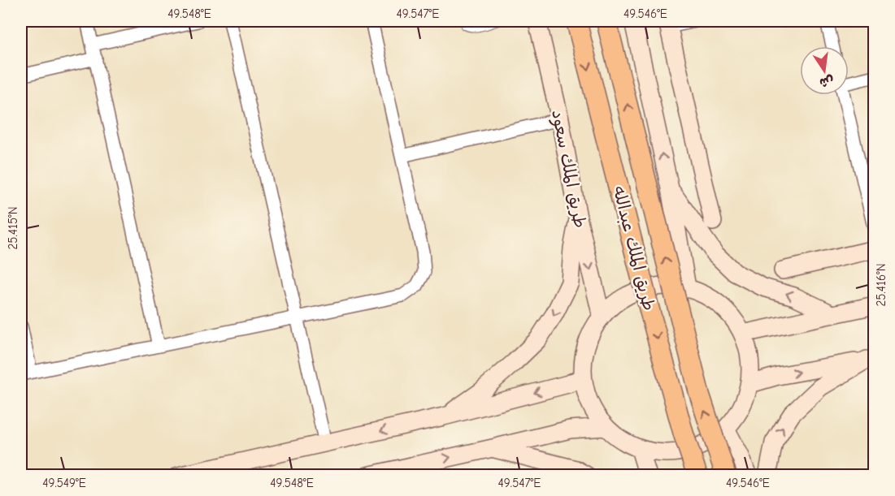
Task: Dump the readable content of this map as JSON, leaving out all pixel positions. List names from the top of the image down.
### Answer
{
  "streets": {
    "main road": ["طريق الملك سعود", "طريق الملك عبدالله"]
  },
  "north": "bottom",
  "coordinates": [
    "49.548°E",
    "49.547°E",
    "49.546°E",
    "25.415°N",
    "25.416°N",
    "49.549°E"
  ]
}
